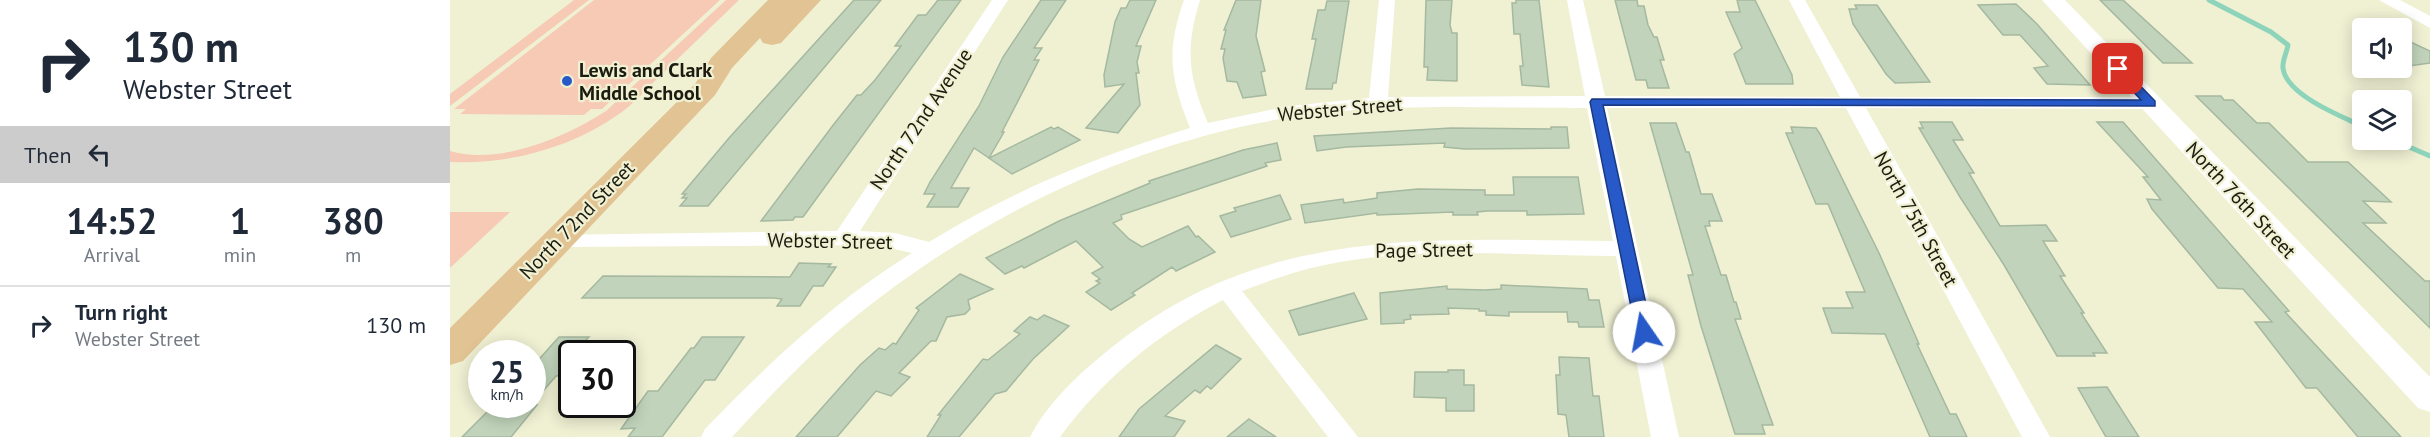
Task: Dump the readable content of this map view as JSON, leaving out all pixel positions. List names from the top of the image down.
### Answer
{
  "streets": {
    "main road": ["North 72nd Street"],
    "street": [
      "Webster Street",
      "North 72nd Avenue",
      "North 76th Street",
      "North 75th Street",
      "Page Street"
    ]
  },
  "crossings": [
    ["Webster Street", "North 72nd Avenue"],
    ["Webster Street", "North 76th Street"],
    ["Webster Street", "North 75th Street"],
    ["Webster Street", "North 72nd Street"]
  ],
  "places": ["Lewis and Clark Middle School"],
  "page": {
    "turn": ["130 m", "Webster Street"],
    "then": "Then",
    "eta": [
      "14:52",
      "Arrival",
      "1",
      "min",
      "380",
      "m"
    ],
    "list": [
      {
        "name": "Turn right",
        "note": "Webster Street",
        "value": "130 m"
      }
    ],
    "speed": "25 km/h",
    "limit": "30"
  }
}
